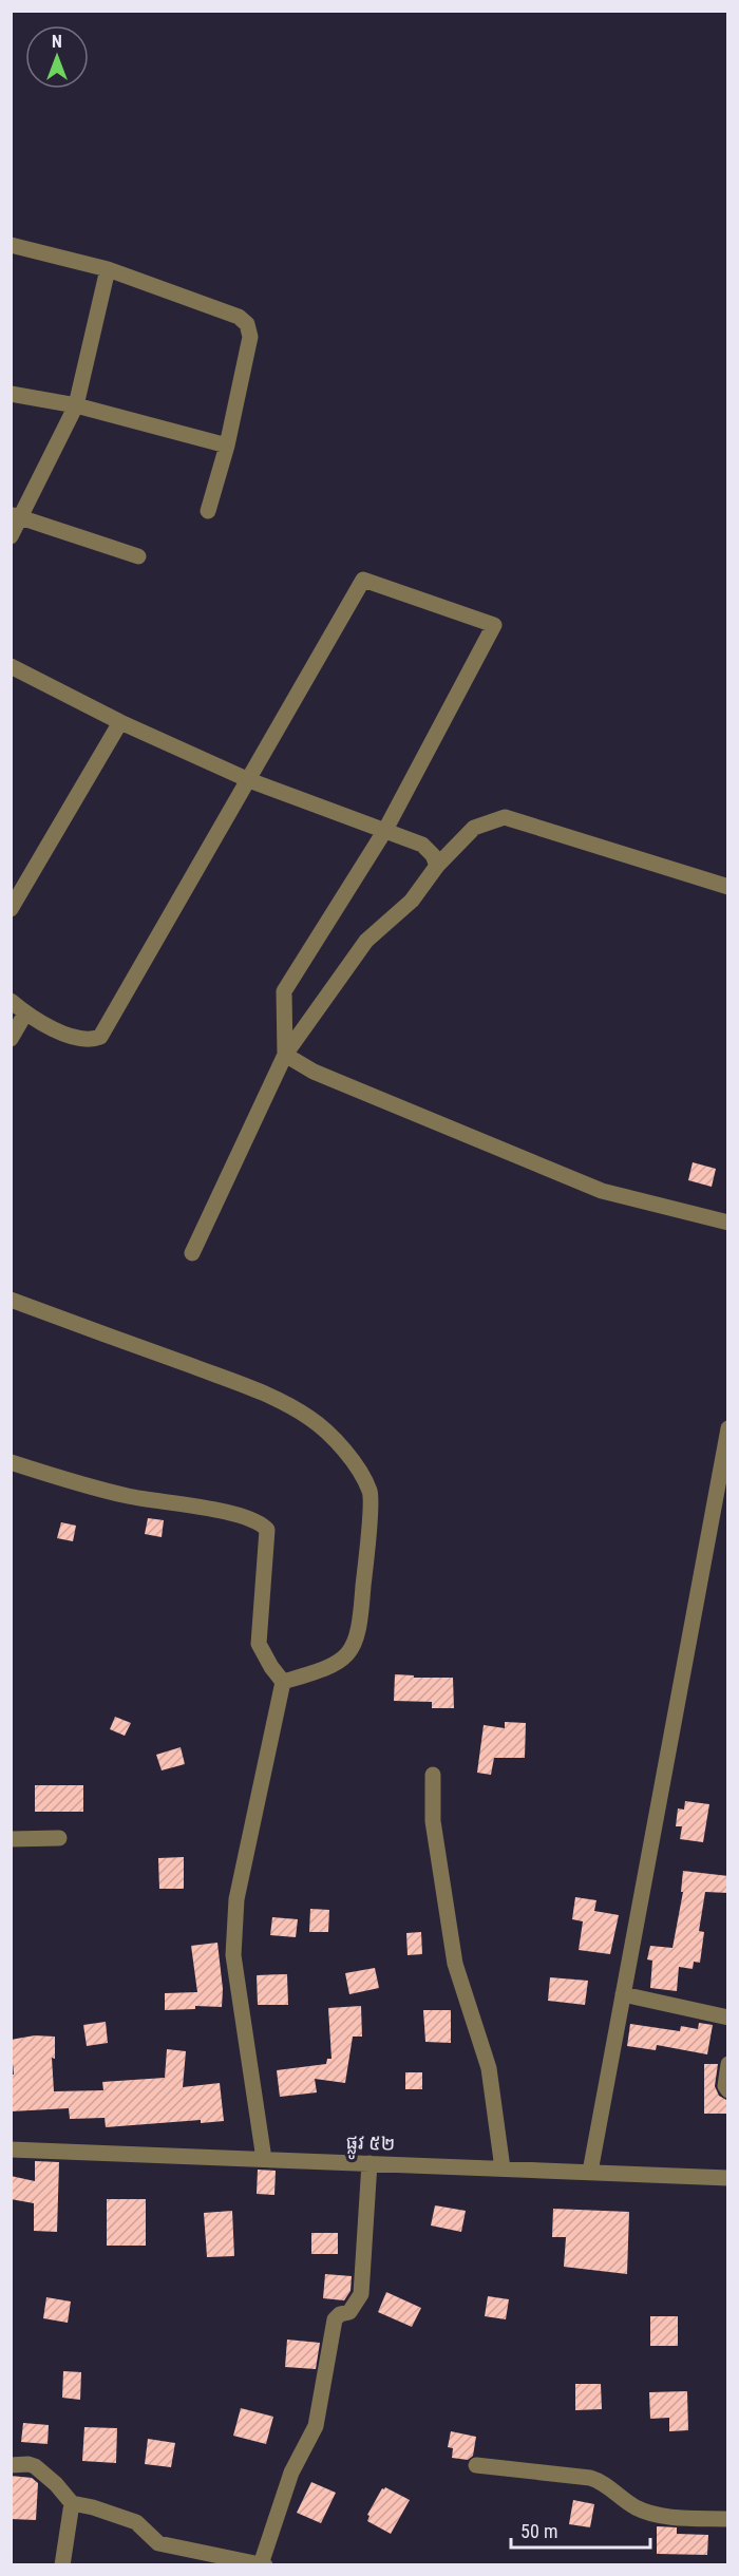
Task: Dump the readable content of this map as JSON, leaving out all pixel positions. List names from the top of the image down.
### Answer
{
  "streets": {
    "street": ["ផ្លូវ ៥២"]
  },
  "scale_bar": "50 m",
  "north": "top"
}
